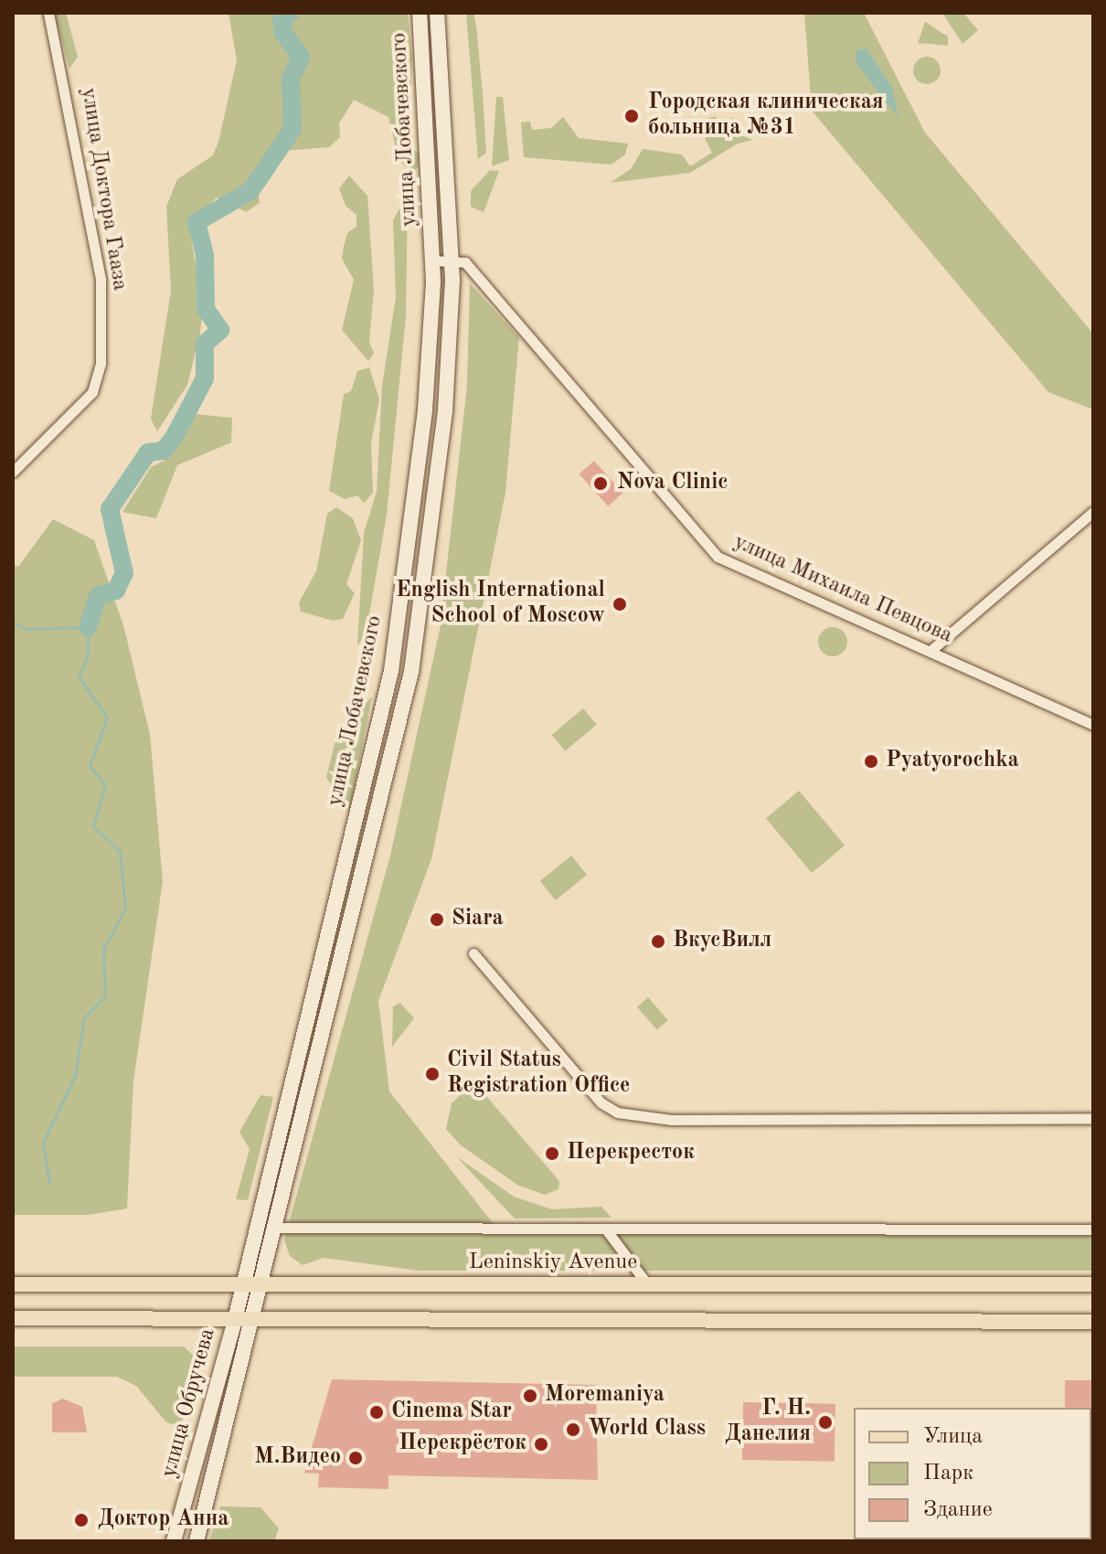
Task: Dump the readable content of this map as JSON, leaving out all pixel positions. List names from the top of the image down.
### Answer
{
  "streets": {
    "main road": ["улица Лобачевского", "Leninskiy Avenue", "улица Обручева"],
    "street": ["улица Доктора Гааза", "улица Михаила Певцова"]
  },
  "crossings": [
    ["улица Лобачевского", "улица Михаила Певцова"],
    ["улица Лобачевского", "Leninskiy Avenue"],
    ["улица Лобачевского", "улица Обручева"]
  ],
  "places": [
    "Городская клиническая больница №31",
    "Nova Clinic",
    "English International School of Moscow",
    "Pyatyorochka",
    "Siara",
    "ВкусВилл",
    "Civil Status Registration Office",
    "Перекресток",
    "Moremaniya",
    "Cinema Star",
    "Г. Н. Данелия",
    "World Class",
    "Перекрёсток",
    "М.Видео",
    "Доктор Анна"
  ],
  "legend": ["Улица", "Парк", "Здание"]
}
